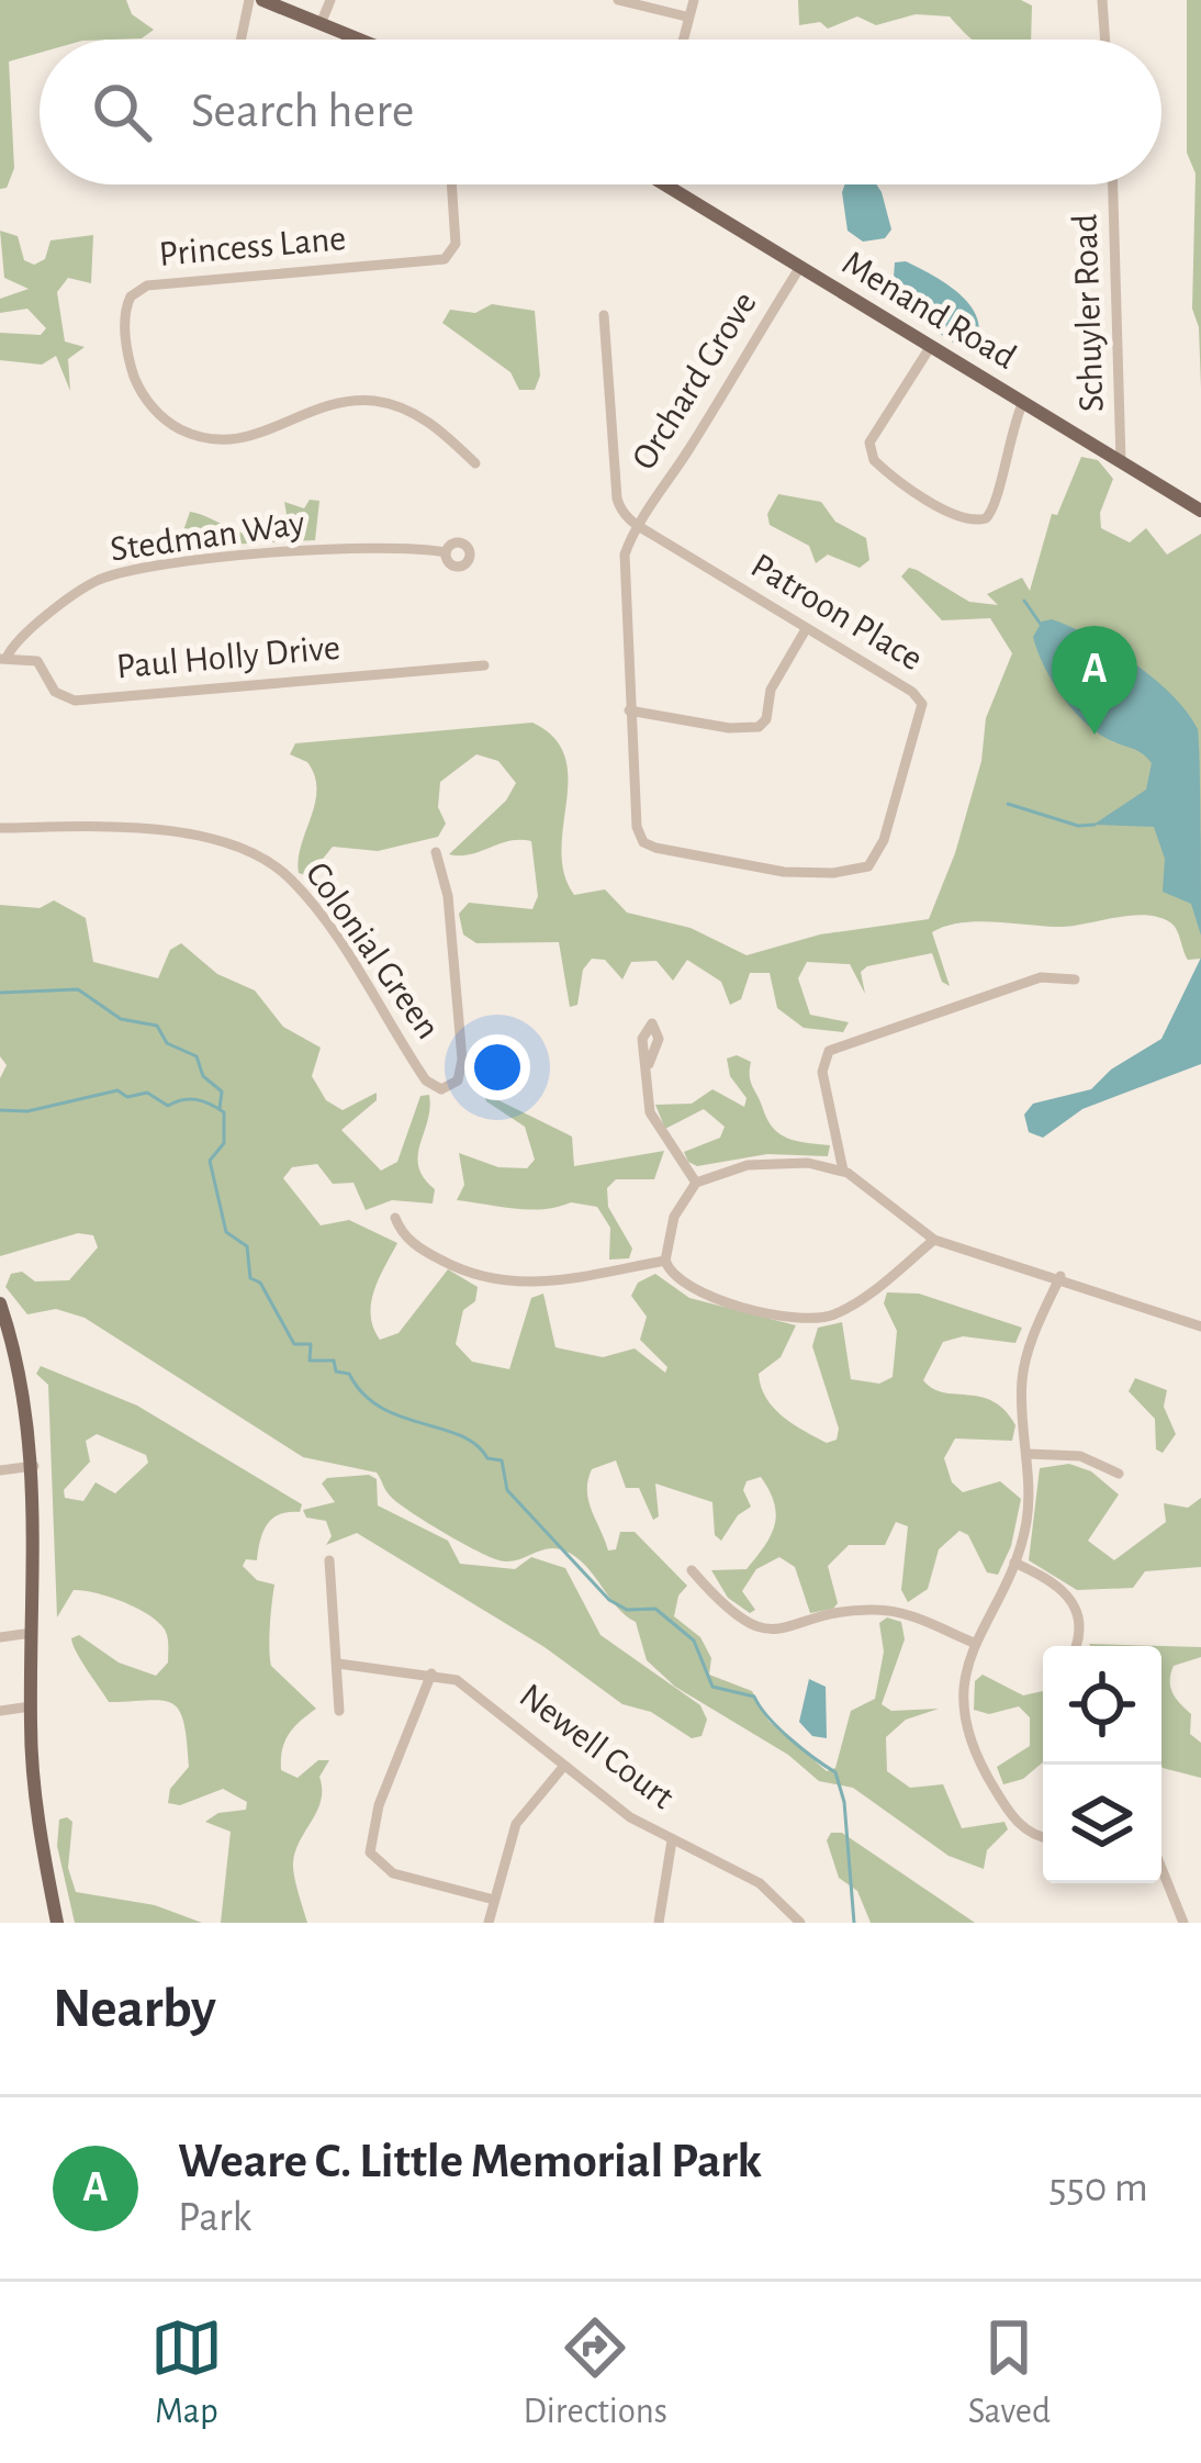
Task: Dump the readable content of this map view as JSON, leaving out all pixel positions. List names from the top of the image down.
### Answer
{
  "streets": {
    "main road": ["Menand Road"],
    "street": [
      "Princess Lane",
      "Schuyler Road",
      "Orchard Grove",
      "Stedman Way",
      "Patroon Place",
      "Paul Holly Drive",
      "Colonial Green",
      "Newell Court"
    ]
  },
  "crossings": [
    ["Menand Road", "Schuyler Road"],
    ["Menand Road", "Orchard Grove"],
    ["Orchard Grove", "Patroon Place"],
    ["Stedman Way", "Paul Holly Drive"]
  ],
  "page": {
    "search": "Search here",
    "pins": "A",
    "heading": "Nearby",
    "list": [
      {
        "mark": "A",
        "name": "Weare C. Little Memorial Park",
        "note": "Park",
        "value": "550 m"
      }
    ],
    "nav": ["Map", "Directions", "Saved"]
  }
}
